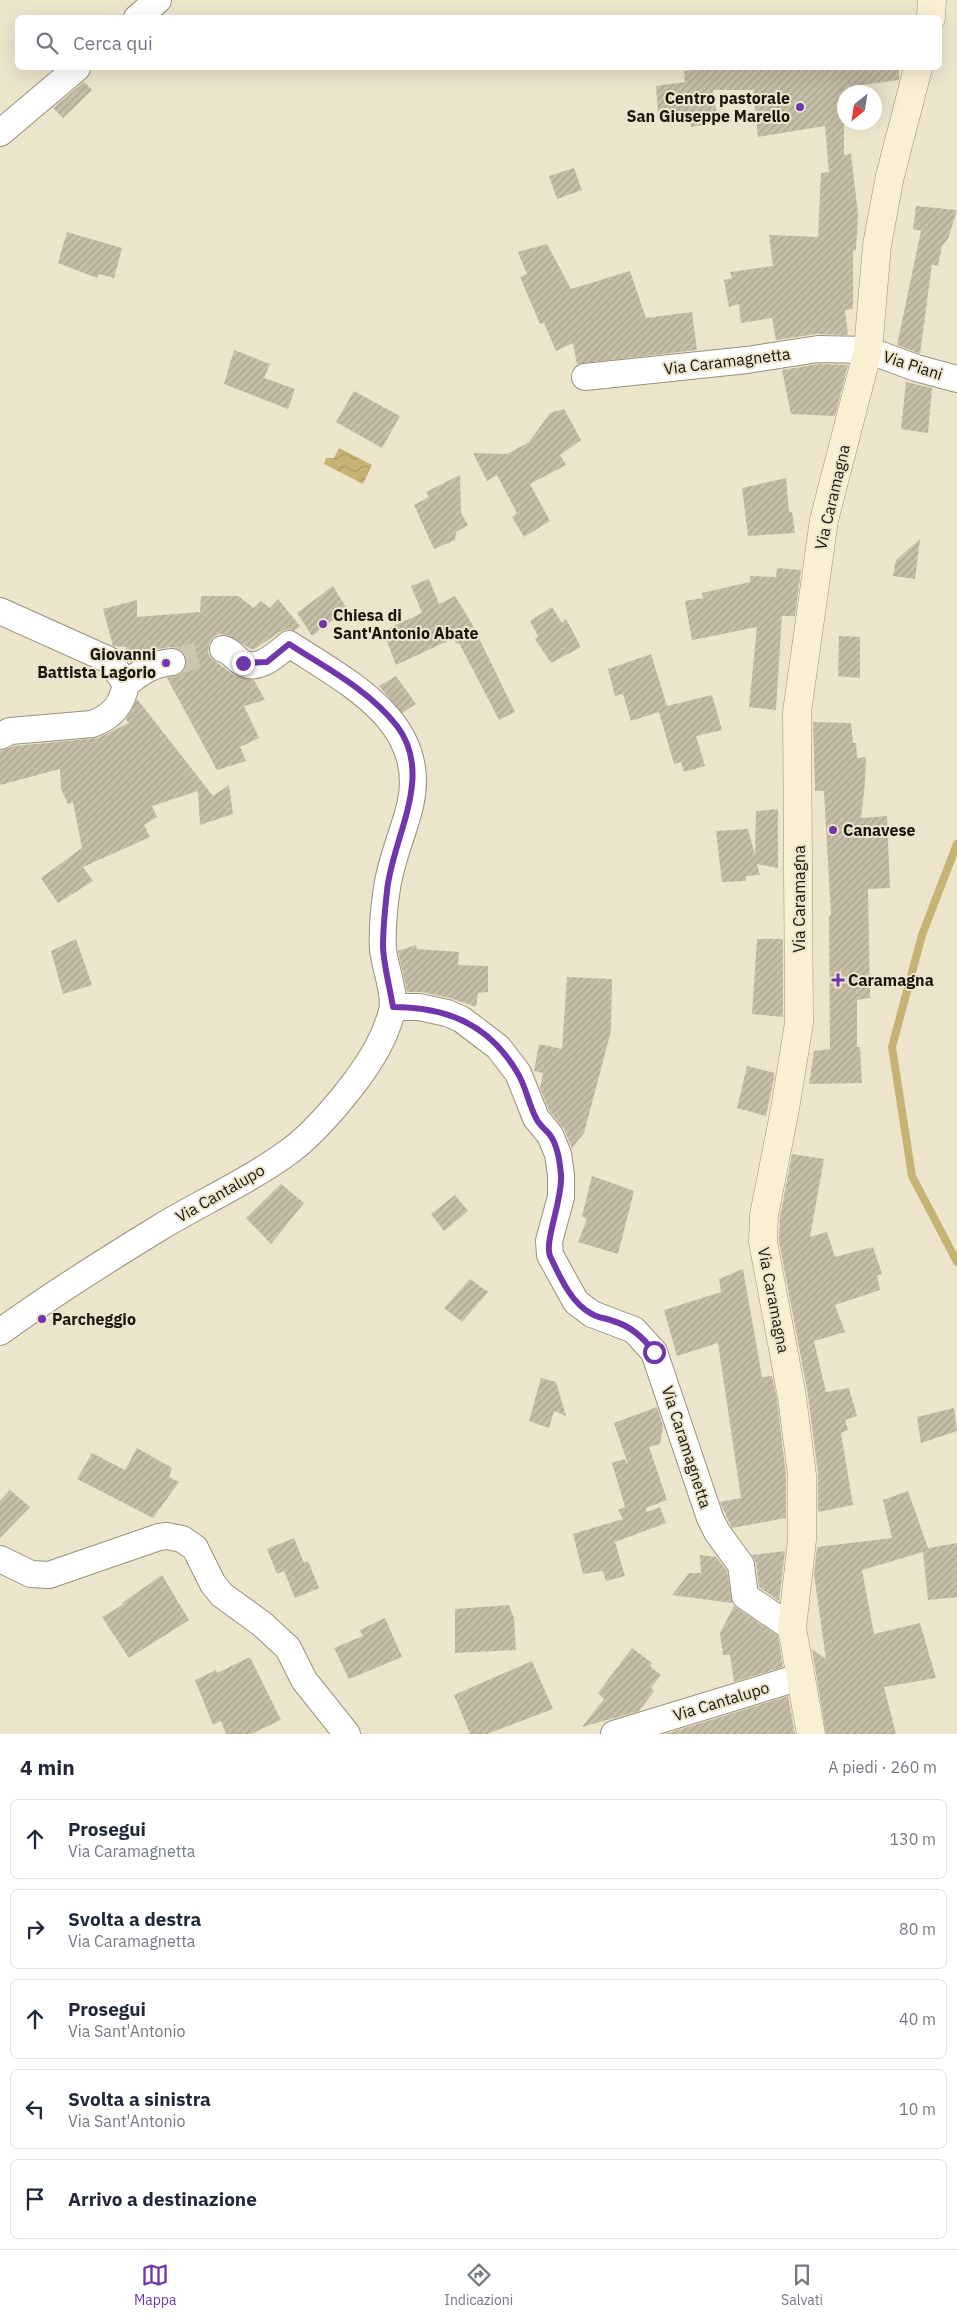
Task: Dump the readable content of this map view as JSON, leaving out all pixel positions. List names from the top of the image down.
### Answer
{
  "streets": {
    "street": [
      "Via Caramagnetta",
      "Via Piani",
      "Via Caramagna",
      "Via Cantalupo"
    ]
  },
  "crossings": [
    ["Via Caramagnetta", "Via Piani"],
    ["Via Caramagnetta", "Via Caramagna"],
    ["Via Caramagnetta", "Via Cantalupo"],
    ["Via Piani", "Via Caramagna"],
    ["Via Caramagna", "Via Cantalupo"]
  ],
  "places": {
    "other": [
      "Centro pastorale San Giuseppe Marello",
      "Chiesa di Sant'Antonio Abate",
      "Giovanni Battista Lagorio",
      "Canavese",
      "Parcheggio"
    ],
    "health": ["Caramagna"]
  },
  "north": "bottom left",
  "page": {
    "search": "Cerca qui",
    "heading": ["4 min", "A piedi · 260 m"],
    "list": [
      ["Prosegui", "Via Caramagnetta", "130 m"],
      ["Svolta a destra", "Via Caramagnetta", "80 m"],
      ["Prosegui", "Via Sant'Antonio", "40 m"],
      ["Svolta a sinistra", "Via Sant'Antonio", "10 m"],
      "Arrivo a destinazione"
    ],
    "nav": ["Mappa", "Indicazioni", "Salvati"]
  }
}
